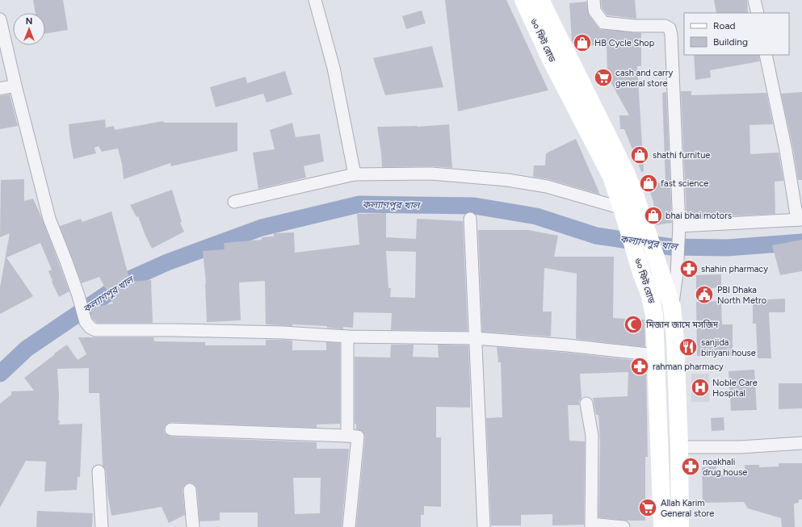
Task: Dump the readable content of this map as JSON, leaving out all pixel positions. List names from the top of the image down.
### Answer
{
  "streets": {
    "street": ["৬০ ফিট রোড"]
  },
  "water": ["কল্যাণপুর খাল"],
  "places": {
    "shop": [
      "HB Cycle Shop",
      "shathi furnitue",
      "fast science",
      "bhai bhai motors"
    ],
    "supermarket": ["cash and carry general store", "Allah Karim General store"],
    "pharmacy": ["shahin pharmacy", "rahman pharmacy", "noakhali drug house"],
    "public building": ["PBI Dhaka North Metro"],
    "mosque": ["মিজান জামে মসজিদ"],
    "restaurant": ["sanjida biriyani house"],
    "hospital": ["Noble Care Hospital"]
  },
  "legend": ["Road", "Building"],
  "north": "top"
}
